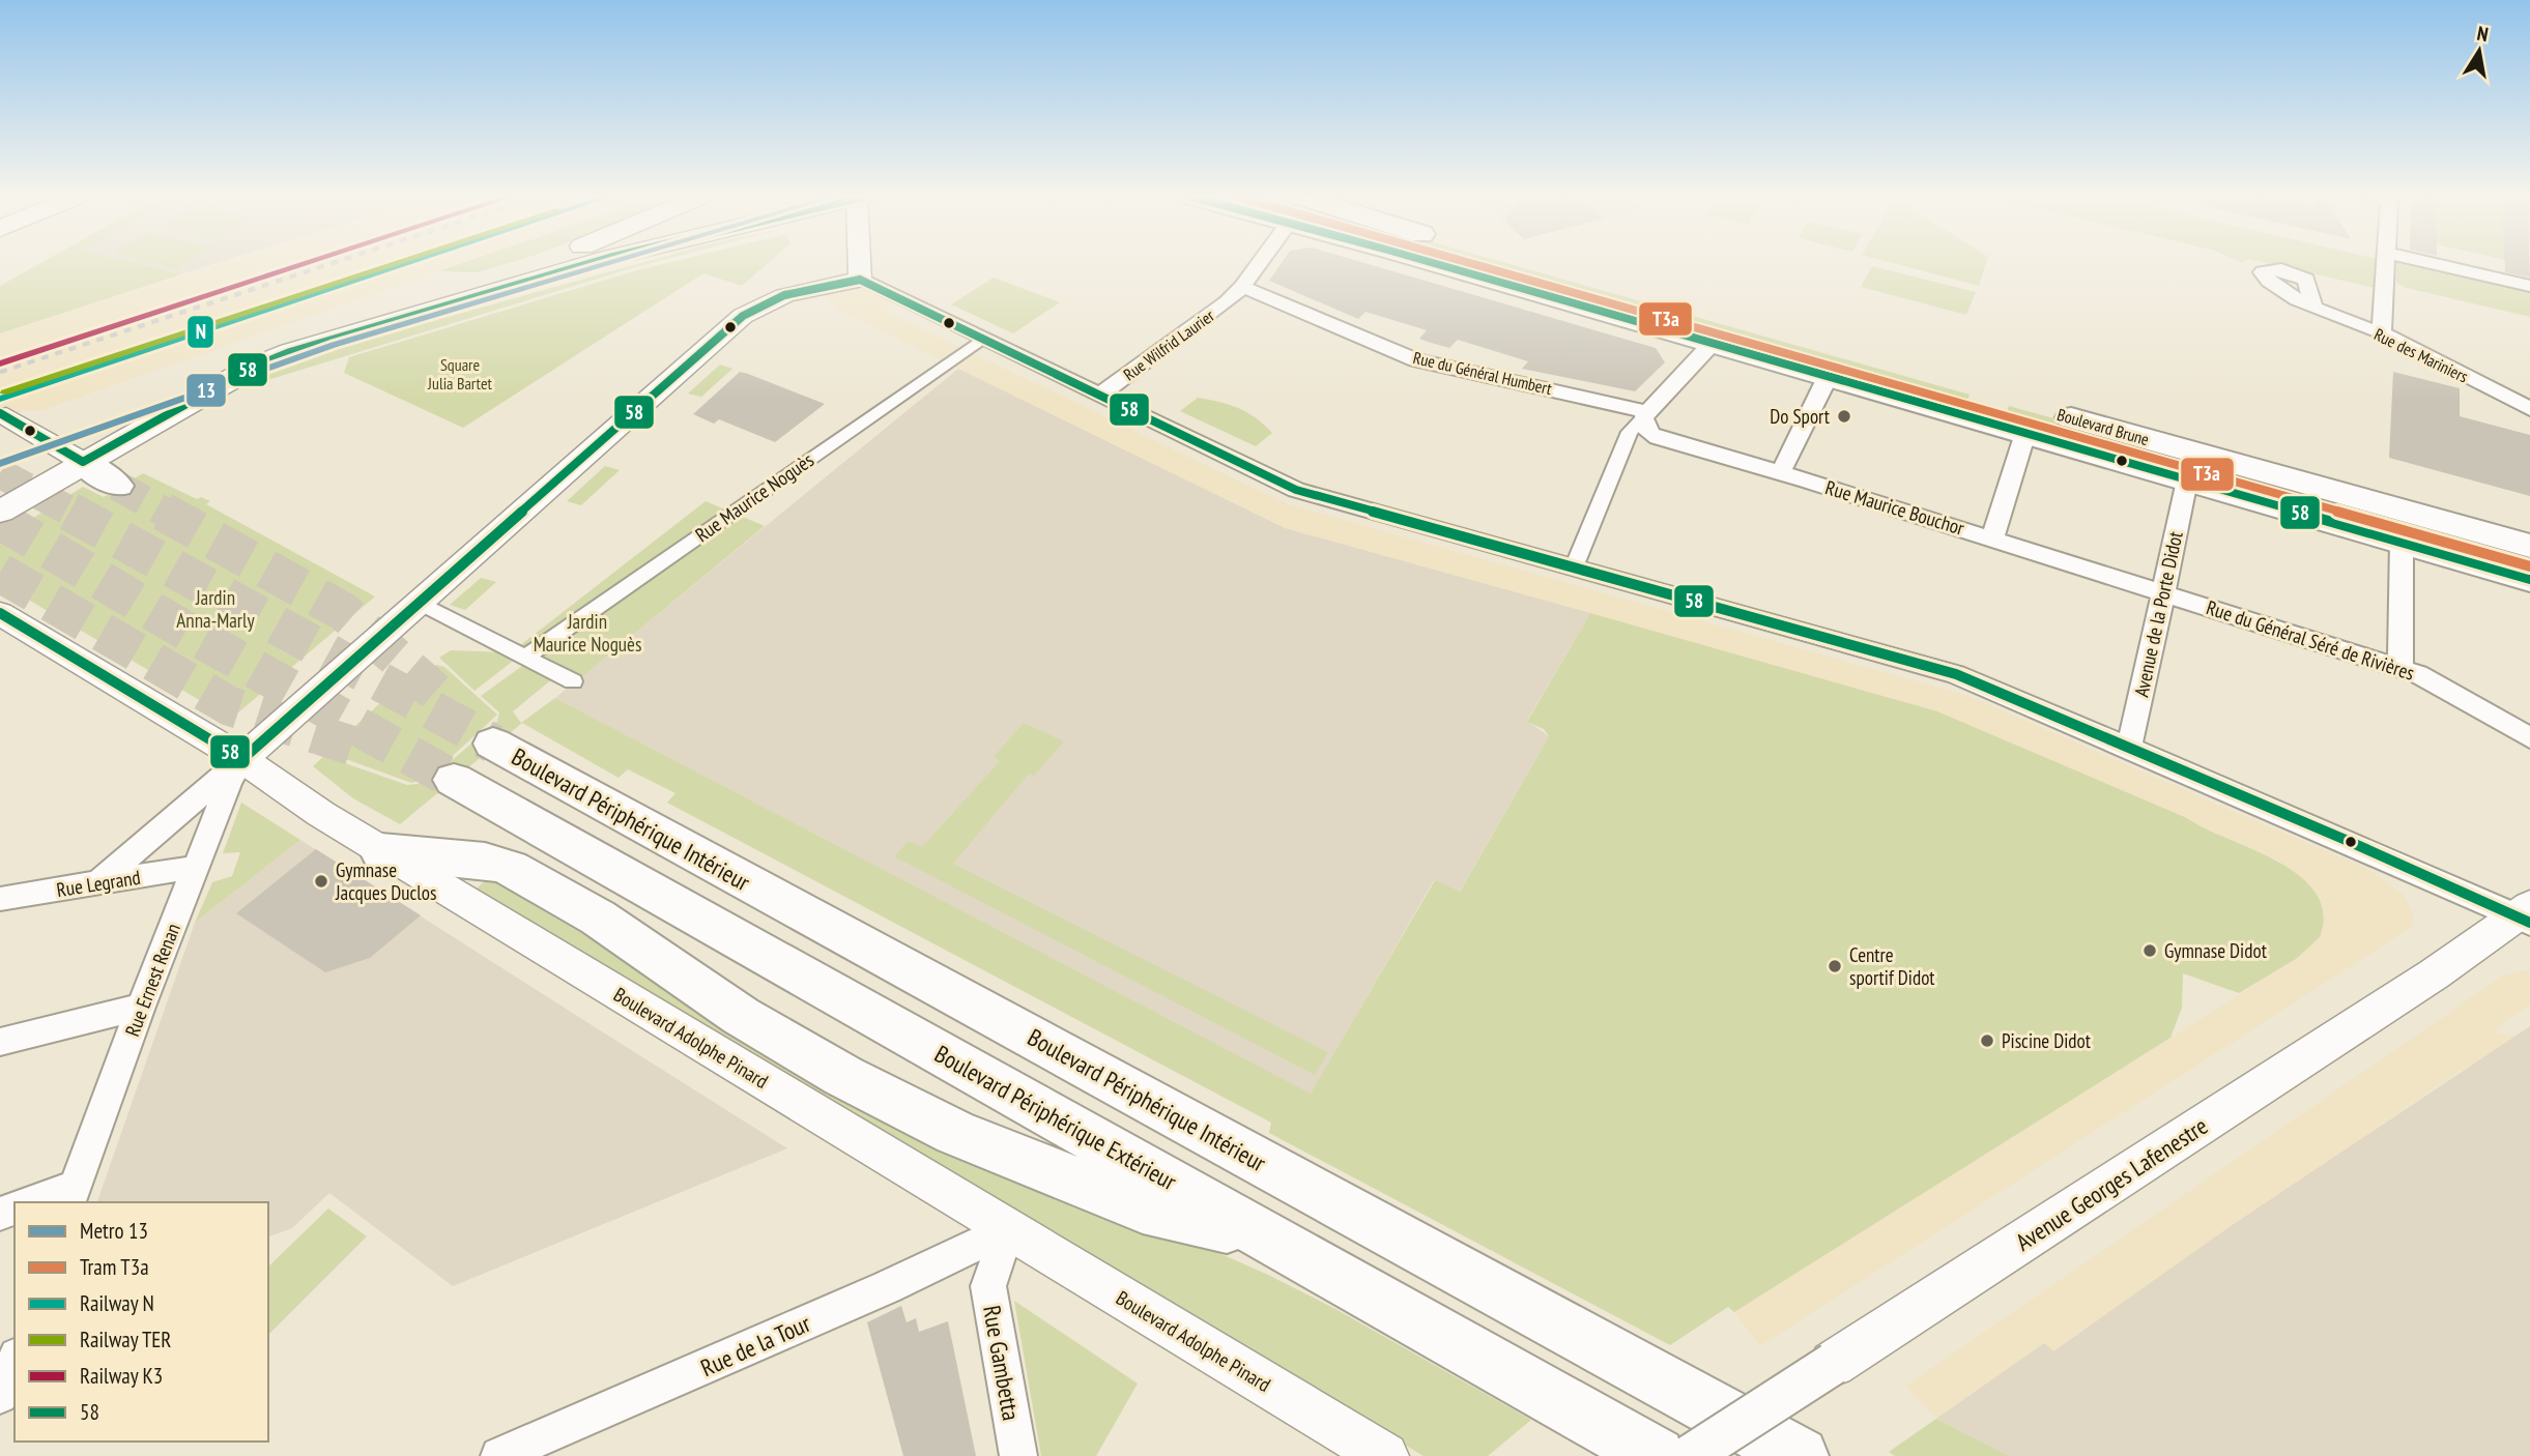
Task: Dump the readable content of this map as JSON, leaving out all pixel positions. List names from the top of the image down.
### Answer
{
  "streets": {
    "main road": ["Boulevard Brune", "Boulevard Périphérique Intérieur", "Boulevard Périphérique Extérieur"],
    "street": [
      "Rue Wilfrid Laurier",
      "Rue des Mariniers",
      "Rue du Général Humbert",
      "Rue Maurice Noguès",
      "Rue Maurice Bouchor",
      "Avenue de la Porte Didot",
      "Rue du Général Séré de Rivières",
      "Rue Legrand",
      "Rue Ernest Renan",
      "Boulevard Adolphe Pinard",
      "Avenue Georges Lafenestre",
      "Rue de la Tour",
      "Rue Gambetta"
    ]
  },
  "crossings": [
    ["Rue Wilfrid Laurier", "Rue du Général Humbert"],
    ["Rue du Général Humbert", "Rue Maurice Bouchor"],
    ["Boulevard Brune", "Avenue de la Porte Didot"],
    ["Rue Maurice Bouchor", "Avenue de la Porte Didot"],
    ["Rue Maurice Bouchor", "Rue du Général Séré de Rivières"],
    ["Avenue de la Porte Didot", "Rue du Général Séré de Rivières"],
    ["Rue Legrand", "Rue Ernest Renan"],
    ["Rue Ernest Renan", "Boulevard Adolphe Pinard"],
    ["Boulevard Adolphe Pinard", "Rue de la Tour"],
    ["Boulevard Adolphe Pinard", "Rue Gambetta"],
    ["Rue de la Tour", "Rue Gambetta"]
  ],
  "parks": ["Square Julia Bartet", "Jardin Anna-Marly", "Jardin Maurice Noguès"],
  "places": [
    "Do Sport",
    "Gymnase Jacques Duclos",
    "Gymnase Didot",
    "Centre sportif Didot",
    "Piscine Didot"
  ],
  "lines": [
    "metro line 13",
    "tram line T3a",
    "rail line N",
    "rail line TER",
    "rail line K3",
    "transit line 58"
  ],
  "legend": [
    "Metro 13",
    "Tram T3a",
    "Railway N",
    "Railway TER",
    "Railway K3",
    "58"
  ],
  "north": "top"
}
